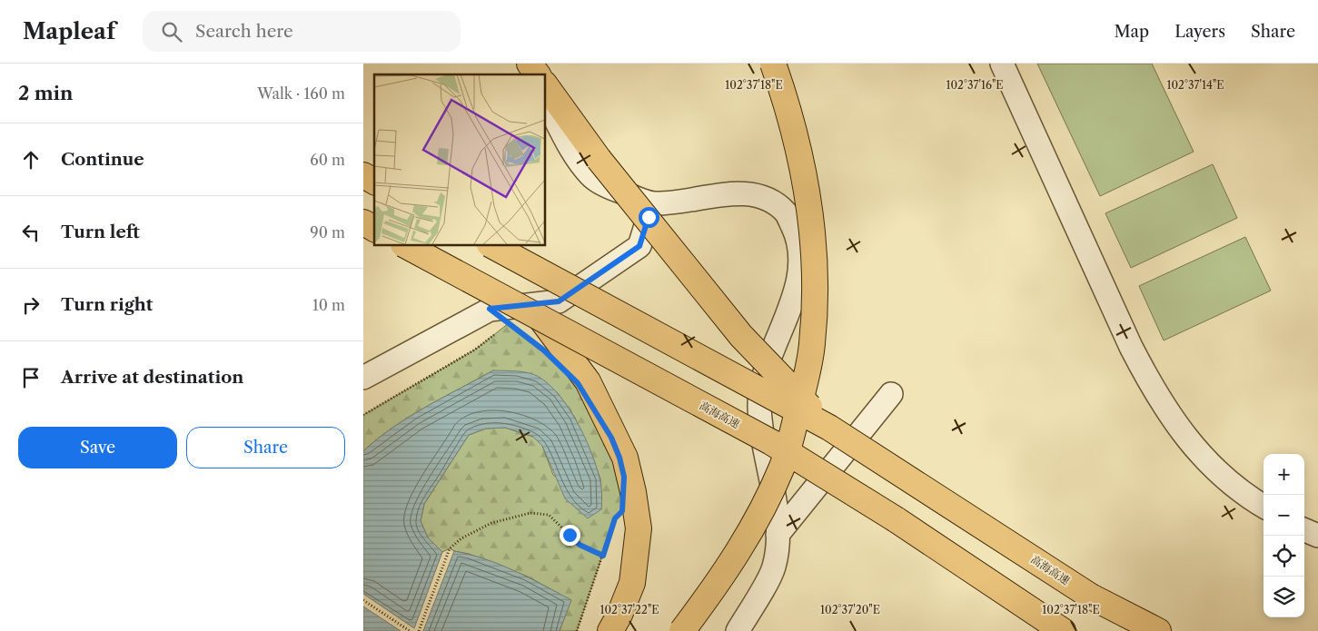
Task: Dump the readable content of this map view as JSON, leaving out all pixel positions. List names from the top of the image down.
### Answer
{
  "streets": {
    "highway": ["高海高速"]
  },
  "page": {
    "header": "Mapleaf",
    "search": "Search here",
    "nav": ["Map", "Layers", "Share"],
    "heading": ["2 min", "Walk · 160 m"],
    "list": [
      ["Continue", "60 m"],
      ["Turn left", "90 m"],
      ["Turn right", "10 m"],
      "Arrive at destination"
    ],
    "buttons": ["Save", "Share"],
    "map_buttons": ["+", "−"]
  },
  "coordinates": [
    "102°37'14\"E",
    "102°37'18\"E",
    "102°37'16\"E",
    "102°37'22\"E",
    "102°37'20\"E"
  ]
}
